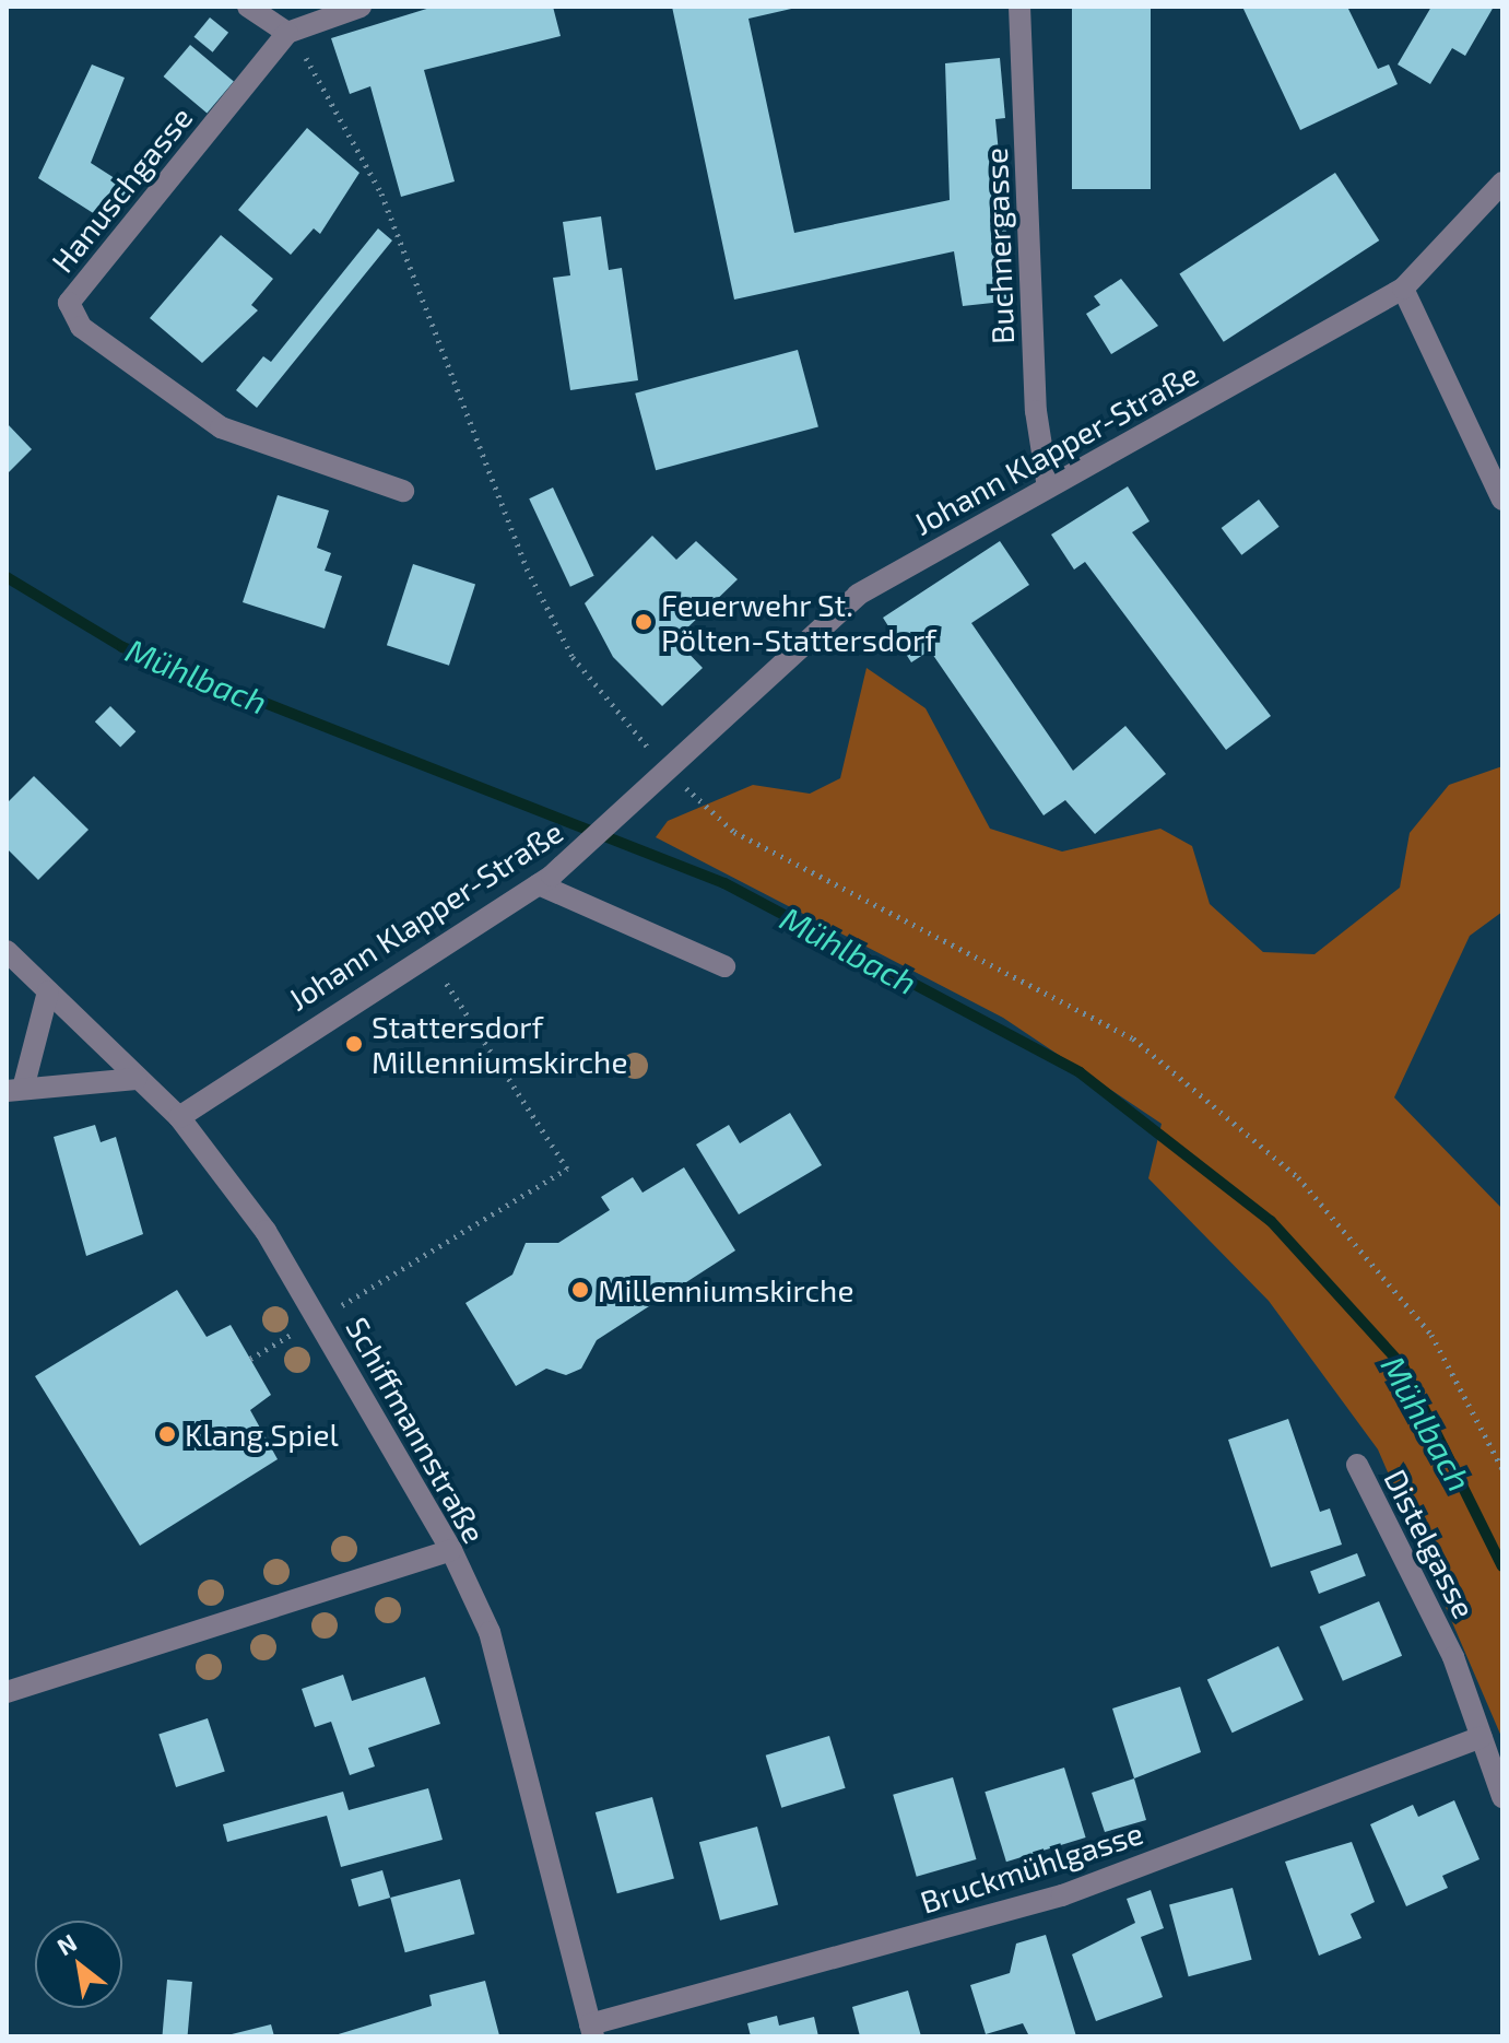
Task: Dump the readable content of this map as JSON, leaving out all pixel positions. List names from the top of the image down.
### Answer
{
  "streets": {
    "street": [
      "Hanuschgasse",
      "Buchnergasse",
      "Johann Klapper-Straße",
      "Schiffmannstraße",
      "Distelgasse",
      "Bruckmühlgasse"
    ]
  },
  "crossings": [
    ["Buchnergasse", "Johann Klapper-Straße"],
    ["Johann Klapper-Straße", "Schiffmannstraße"],
    ["Schiffmannstraße", "Bruckmühlgasse"],
    ["Distelgasse", "Bruckmühlgasse"]
  ],
  "water": ["Mühlbach"],
  "places": [
    "Feuerwehr St. Pölten-Stattersdorf",
    "Stattersdorf Millenniumskirche",
    "Millenniumskirche",
    "Klang.Spiel"
  ],
  "north": "top left"
}
